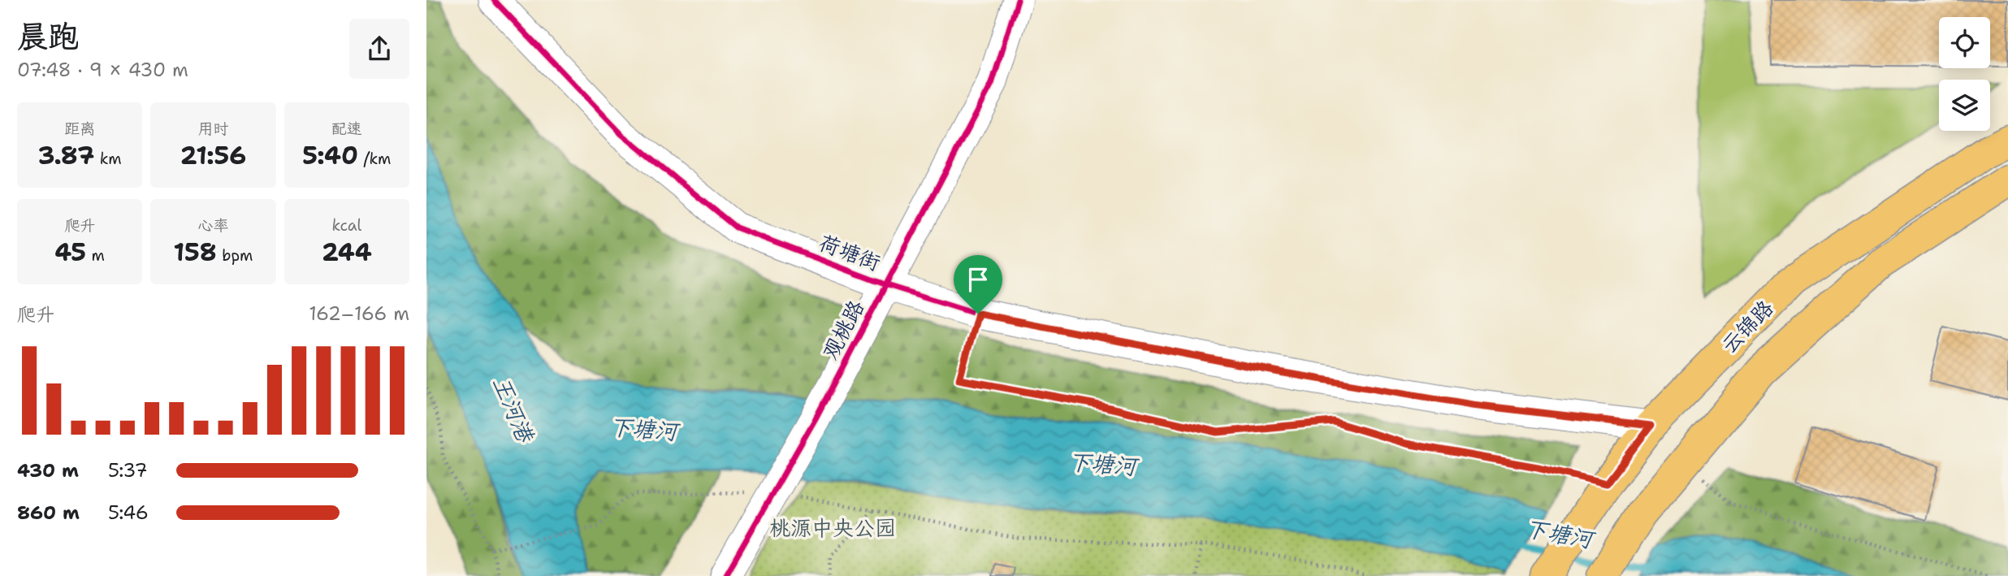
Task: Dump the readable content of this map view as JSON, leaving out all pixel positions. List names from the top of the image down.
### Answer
{
  "streets": {
    "main road": ["云锦路"],
    "street": ["荷塘街", "观桃路"]
  },
  "crossings": [
    ["荷塘街", "云锦路"],
    ["荷塘街", "观桃路"]
  ],
  "water": ["王河港", "下塘河"],
  "parks": ["桃源中央公园"],
  "page": {
    "heading": ["晨跑", "07:48 · 9 × 430 m"],
    "stats": [
      ["距离", "3.87 km"],
      ["用时", "21:56"],
      ["配速", "5:40 /km"],
      ["爬升", "45 m"],
      ["心率", "158 bpm"],
      ["kcal", "244"]
    ],
    "chart": ["爬升", "162–166 m"],
    "list": [
      {
        "name": "430 m",
        "note": "5:37"
      },
      {
        "name": "860 m",
        "note": "5:46"
      }
    ]
  }
}
